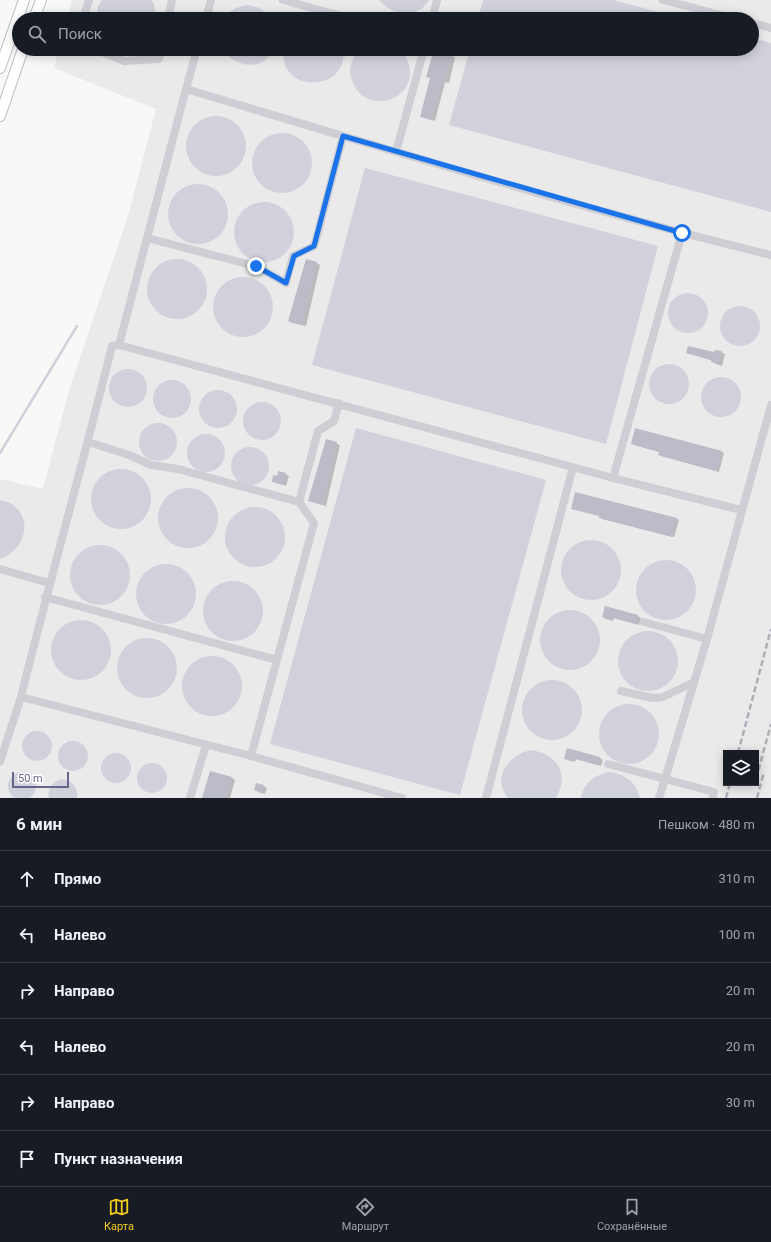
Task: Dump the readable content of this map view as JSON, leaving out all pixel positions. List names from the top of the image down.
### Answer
{
  "scale_bar": "50 m",
  "page": {
    "search": "Поиск",
    "scale": "50 m",
    "heading": ["6 мин", "Пешком · 480 m"],
    "list": [
      ["Прямо", "310 m"],
      ["Налево", "100 m"],
      ["Направо", "20 m"],
      ["Налево", "20 m"],
      ["Направо", "30 m"],
      "Пункт назначения"
    ],
    "nav": ["Карта", "Маршрут", "Сохранённые"]
  }
}
